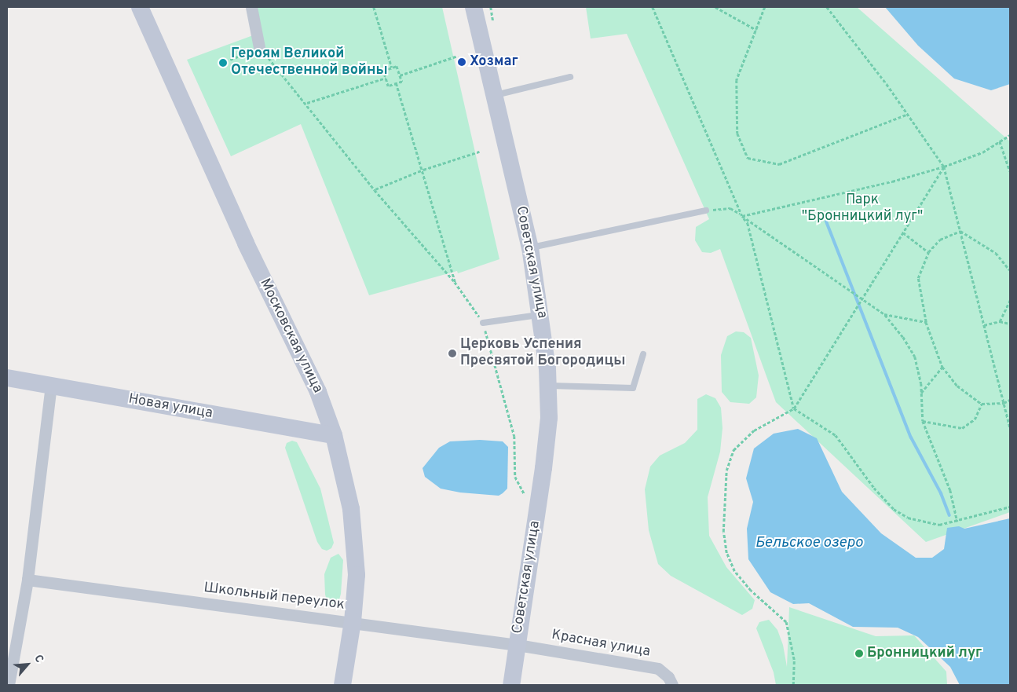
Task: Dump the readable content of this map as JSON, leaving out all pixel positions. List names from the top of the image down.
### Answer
{
  "streets": {
    "street": [
      "Советская улица",
      "Московская улица",
      "Новая улица",
      "Школьный переулок",
      "Красная улица"
    ]
  },
  "crossings": [
    ["Советская улица", "Школьный переулок"],
    ["Советская улица", "Красная улица"],
    ["Московская улица", "Новая улица"],
    ["Московская улица", "Школьный переулок"],
    ["Школьный переулок", "Красная улица"]
  ],
  "water": ["Бельское озеро"],
  "parks": ["Парк \"Бронницкий луг\""],
  "places": [
    "Хозмаг",
    "Героям Великой Отечественной войны",
    "Церковь Успения Пресвятой Богородицы",
    "Бронницкий луг"
  ],
  "north": "top right"
}
